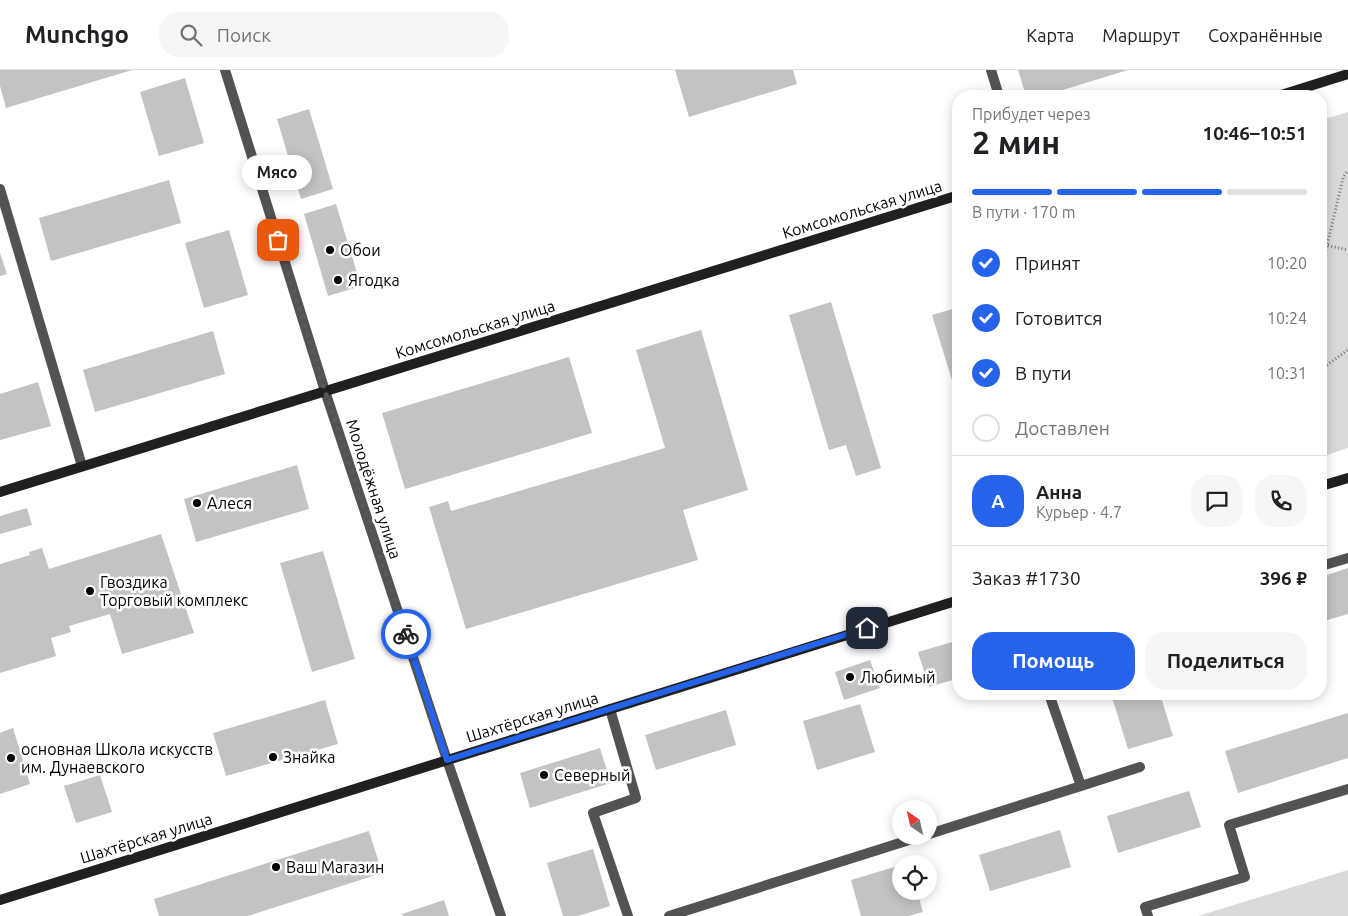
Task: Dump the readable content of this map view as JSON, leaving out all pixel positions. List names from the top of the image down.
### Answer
{
  "streets": {
    "street": ["Комсомольская улица", "Молодёжная улица", "Шахтёрская улица"]
  },
  "crossings": [
    ["Комсомольская улица", "Молодёжная улица"],
    ["Молодёжная улица", "Шахтёрская улица"]
  ],
  "places": [
    "Мясо",
    "Обои",
    "Ягодка",
    "Алеся",
    "Гвоздика Торговый комплекс",
    "Любимый",
    "Знайка",
    "основная Школа искусств им. Дунаевского",
    "Северный",
    "Ваш Магазин"
  ],
  "north": "top left",
  "page": {
    "header": "Munchgo",
    "search": "Поиск",
    "nav": ["Карта", "Маршрут", "Сохранённые"],
    "heading": ["2 мин", "Прибудет через", "10:46–10:51"],
    "panel": [
      "Анна",
      "Курьер · 4.7",
      "Заказ #1730",
      "396 ₽"
    ],
    "bubble": "Мясо",
    "bar": "В пути · 170 m",
    "list": [
      ["Принят", "10:20"],
      ["Готовится", "10:24"],
      ["В пути", "10:31"],
      "Доставлен"
    ],
    "round": "А",
    "buttons": ["Помощь", "Поделиться"]
  }
}
